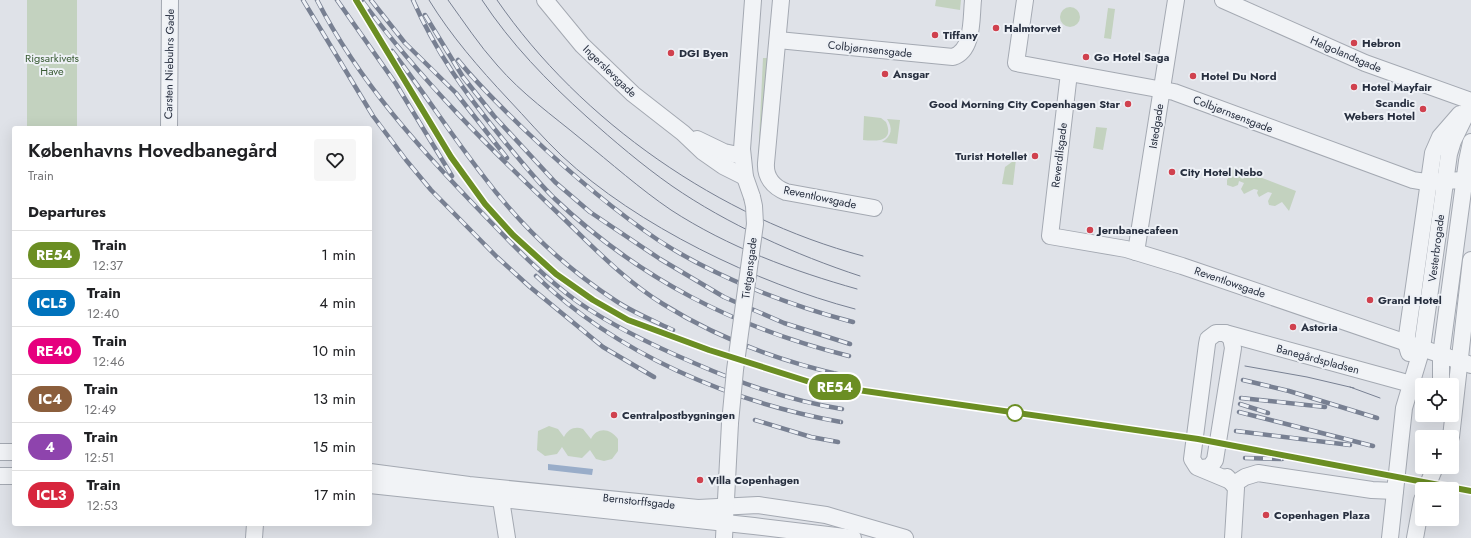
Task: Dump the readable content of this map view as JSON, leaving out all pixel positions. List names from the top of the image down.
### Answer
{
  "streets": {
    "street": [
      "Colbjørnsensgade",
      "Helgolandsgade",
      "Carsten Niebuhrs Gade",
      "Ingerslevsgade",
      "Istedgade",
      "Reverdilsgade",
      "Reventlowsgade",
      "Vesterbrogade",
      "Tietgensgade",
      "Banegårdspladsen",
      "Bernstorffsgade"
    ]
  },
  "crossings": [
    ["Colbjørnsensgade", "Istedgade"],
    ["Colbjørnsensgade", "Reverdilsgade"],
    ["Colbjørnsensgade", "Reventlowsgade"],
    ["Colbjørnsensgade", "Vesterbrogade"],
    ["Helgolandsgade", "Vesterbrogade"],
    ["Ingerslevsgade", "Tietgensgade"],
    ["Istedgade", "Reventlowsgade"],
    ["Reverdilsgade", "Reventlowsgade"],
    ["Reventlowsgade", "Vesterbrogade"],
    ["Vesterbrogade", "Banegårdspladsen"],
    ["Tietgensgade", "Bernstorffsgade"]
  ],
  "parks": ["Rigsarkivets Have"],
  "places": [
    "Halmtorvet",
    "Tiffany",
    "Hebron",
    "DGI Byen",
    "Go Hotel Saga",
    "Ansgar",
    "Hotel Du Nord",
    "Hotel Mayfair",
    "Good Morning City Copenhagen Star",
    "Scandic Webers Hotel",
    "Turist Hotellet",
    "City Hotel Nebo",
    "Jernbanecafeen",
    "Grand Hotel",
    "Astoria",
    "Centralpostbygningen",
    "Villa Copenhagen",
    "Copenhagen Plaza"
  ],
  "page": {
    "on_map": "RE54",
    "heading": [
      ["Københavns Hovedbanegård", "Train"],
      "Departures"
    ],
    "list": [
      {
        "mark": "RE54",
        "name": "Train",
        "note": "12:37",
        "value": "1 min"
      },
      {
        "mark": "ICL5",
        "name": "Train",
        "note": "12:40",
        "value": "4 min"
      },
      {
        "mark": "RE40",
        "name": "Train",
        "note": "12:46",
        "value": "10 min"
      },
      {
        "mark": "IC4",
        "name": "Train",
        "note": "12:49",
        "value": "13 min"
      },
      {
        "mark": "4",
        "name": "Train",
        "note": "12:51",
        "value": "15 min"
      },
      {
        "mark": "ICL3",
        "name": "Train",
        "note": "12:53",
        "value": "17 min"
      }
    ],
    "map_buttons": ["+", "−"]
  }
}
